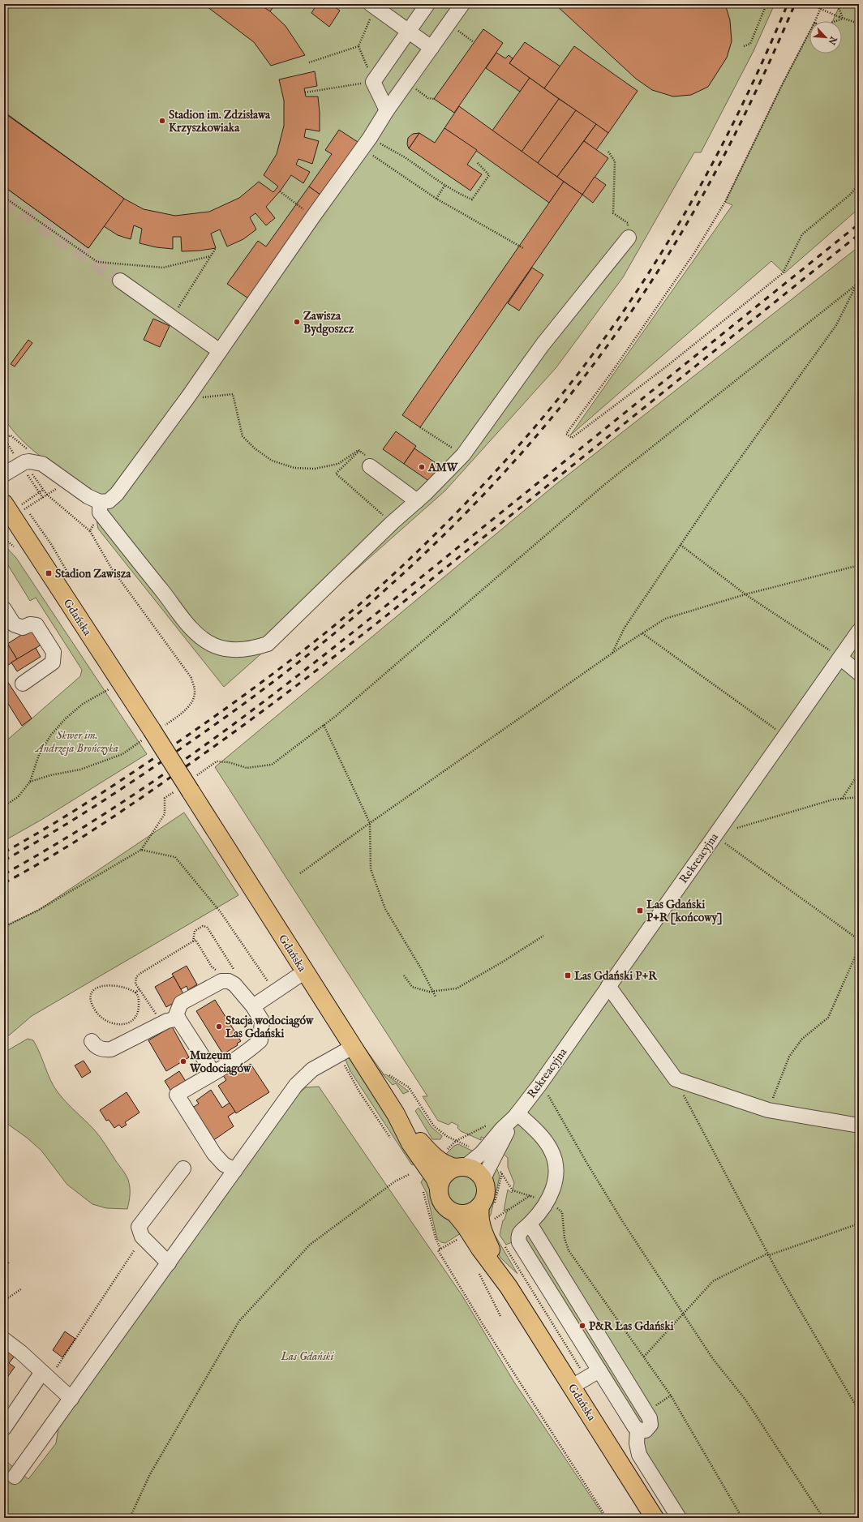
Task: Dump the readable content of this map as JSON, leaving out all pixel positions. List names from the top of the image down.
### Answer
{
  "streets": {
    "main road": ["Gdańska"],
    "street": ["Rekreacyjna"]
  },
  "crossings": [
    ["Gdańska", "Rekreacyjna"]
  ],
  "parks": ["Skwer im. Andrzeja Brończyka", "Las Gdański"],
  "places": {
    "other": [
      "Stadion im. Zdzisława Krzyszkowiaka",
      "Zawisza Bydgoszcz",
      "AMW",
      "Stacja wodociągów Las Gdański",
      "Muzeum Wodociągów",
      "P&R Las Gdański"
    ],
    "transit": ["Stadion Zawisza", "Las Gdański P+R [końcowy]", "Las Gdański P+R"]
  },
  "north": "bottom right"
}
